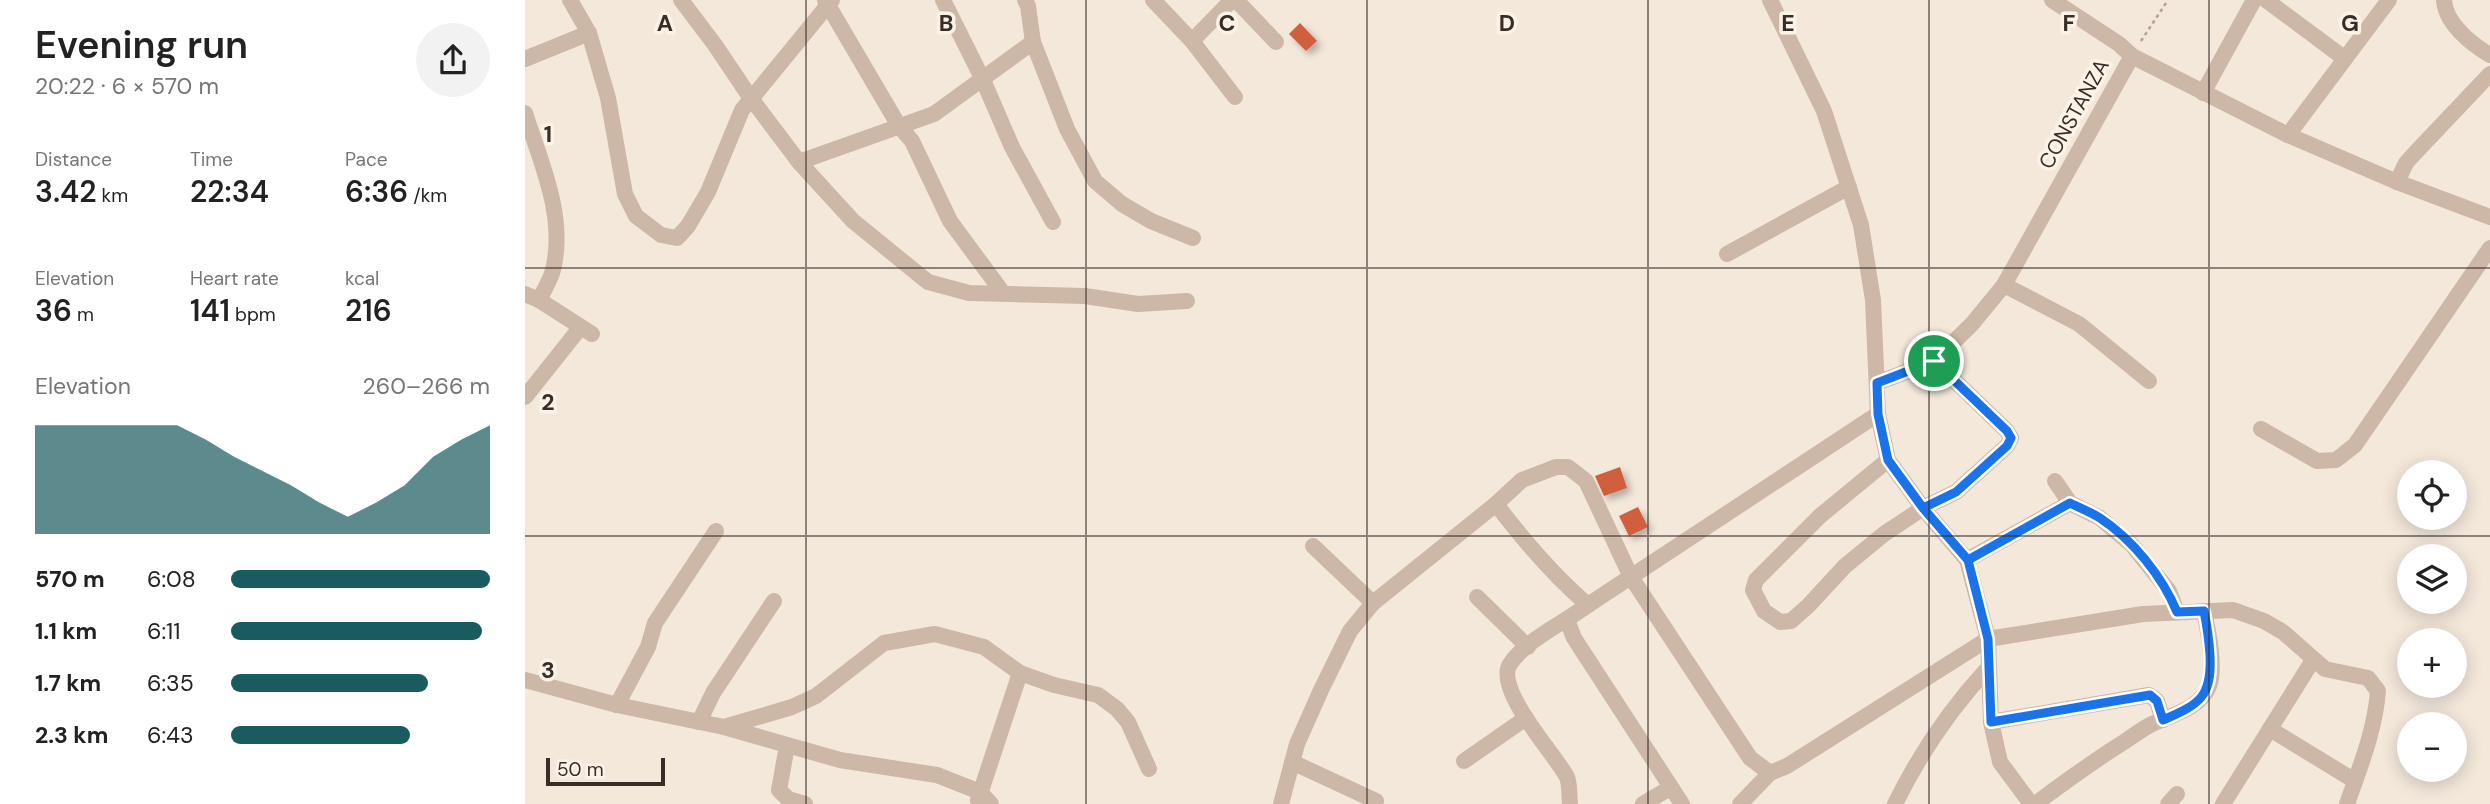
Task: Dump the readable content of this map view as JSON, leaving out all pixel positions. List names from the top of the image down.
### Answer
{
  "streets": {
    "street": ["CONSTANZA"]
  },
  "scale_bar": "50 m",
  "page": {
    "heading": ["Evening run", "20:22 · 6 × 570 m"],
    "stats": [
      ["Distance", "3.42 km"],
      ["Time", "22:34"],
      ["Pace", "6:36 /km"],
      ["Elevation", "36 m"],
      ["Heart rate", "141 bpm"],
      ["kcal", "216"]
    ],
    "chart": ["Elevation", "260–266 m"],
    "map_buttons": ["+", "−"],
    "list": [
      {
        "name": "570 m",
        "note": "6:08"
      },
      {
        "name": "1.1 km",
        "note": "6:11"
      },
      {
        "name": "1.7 km",
        "note": "6:35"
      },
      {
        "name": "2.3 km",
        "note": "6:43"
      }
    ],
    "scale": "50 m"
  },
  "grid": {
    "columns": [
      "A",
      "B",
      "C",
      "D",
      "E",
      "F",
      "G"
    ],
    "rows": ["1", "2", "3"]
  }
}
